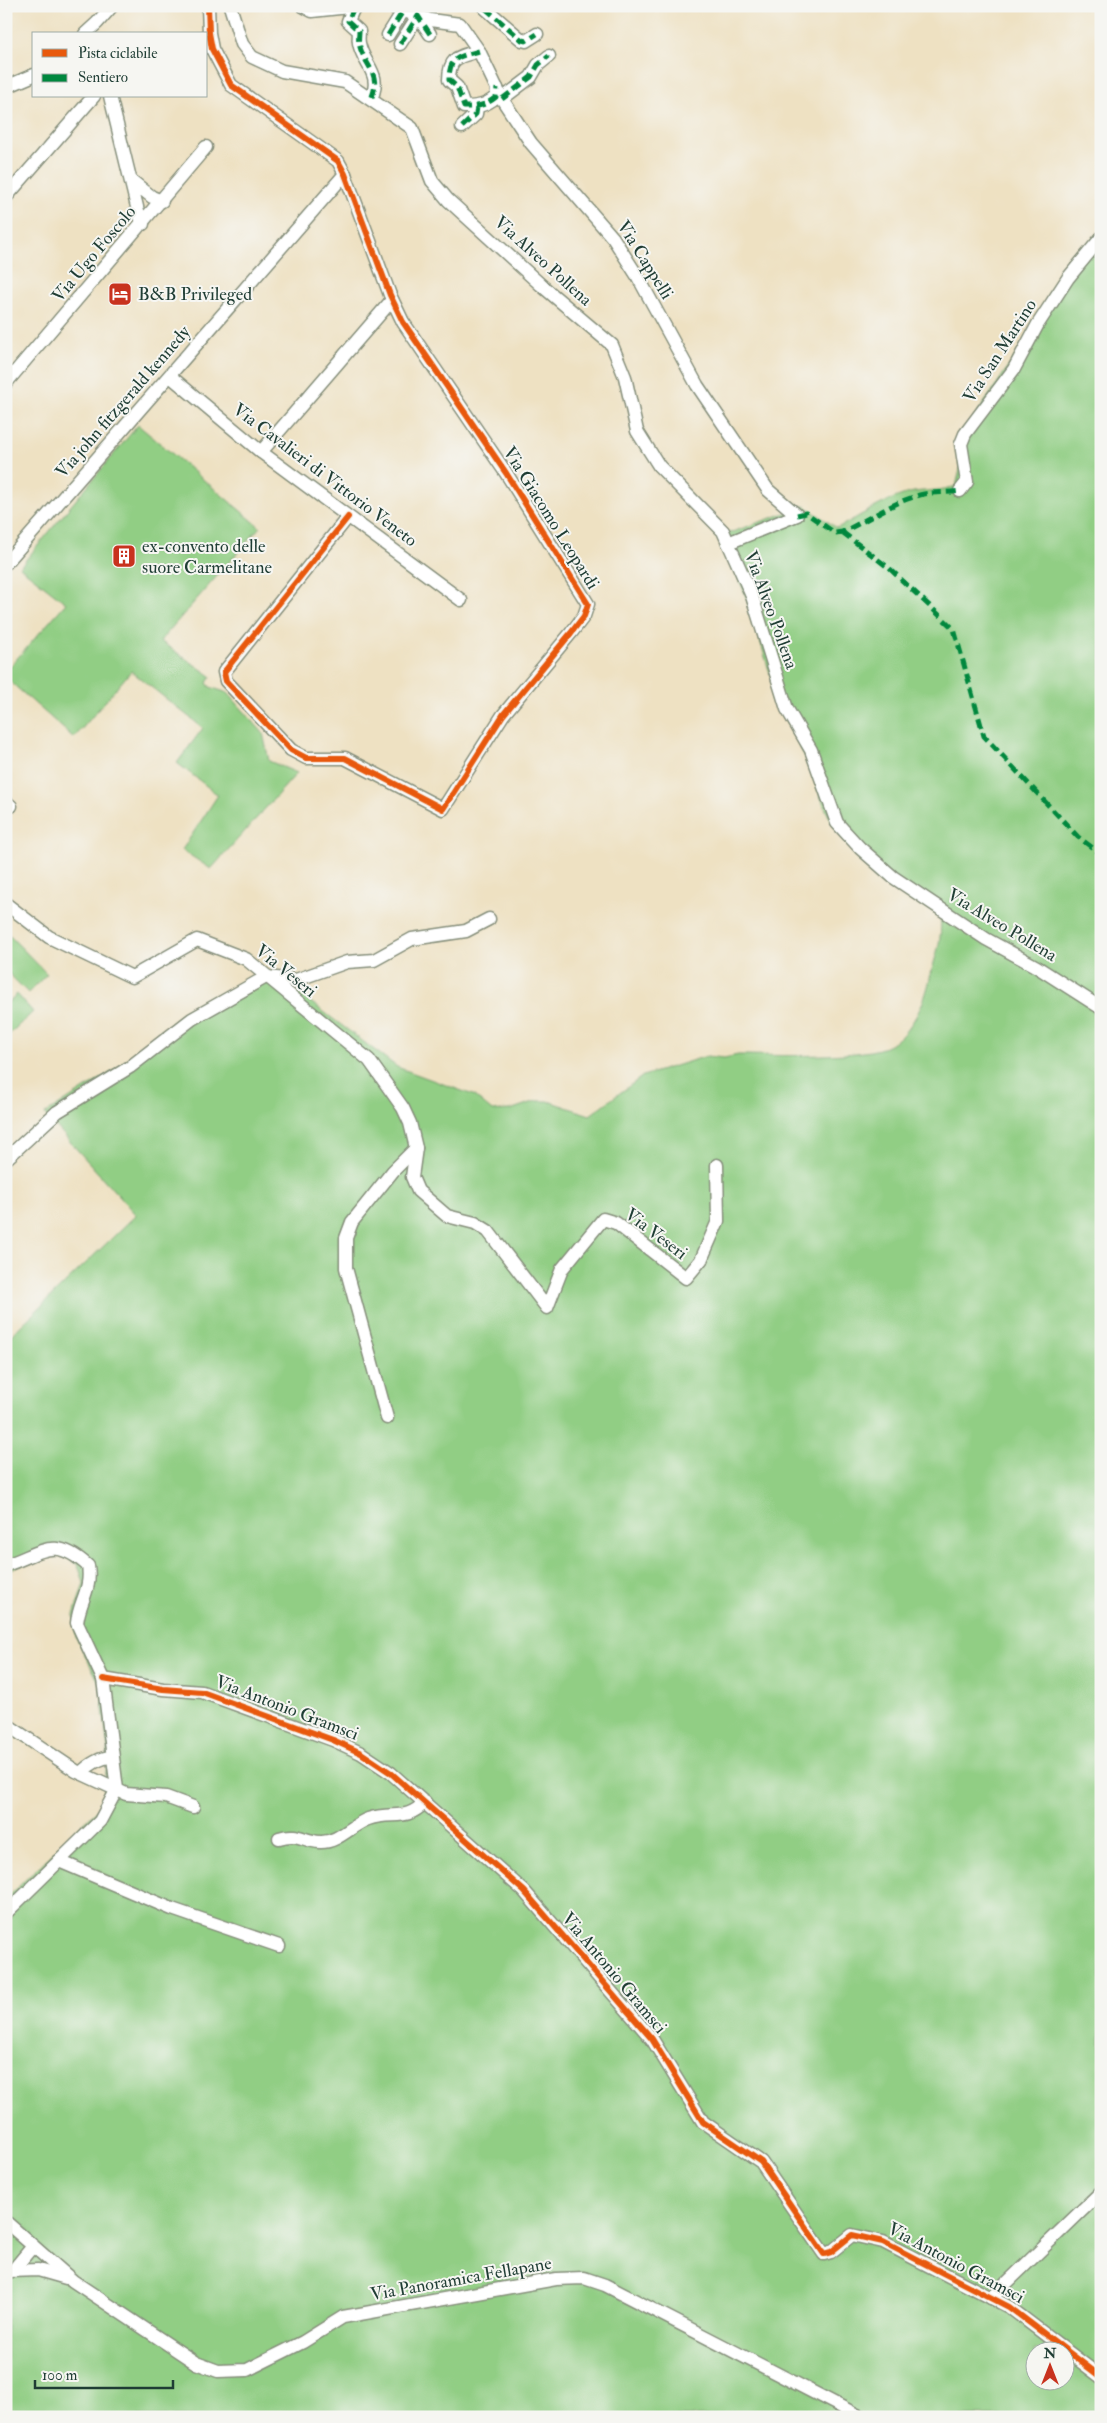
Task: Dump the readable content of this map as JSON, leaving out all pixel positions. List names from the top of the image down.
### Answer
{
  "streets": {
    "street": [
      "Via Ugo Foscolo",
      "Via Cappelli",
      "Via Alveo Pollena",
      "Via San Martino",
      "Via john fitzgerald kennedy",
      "Via Cavalieri di Vittorio Veneto",
      "Via Giacomo Leopardi",
      "Via Veseri",
      "Via Antonio Gramsci",
      "Via Panoramica Fellapane"
    ]
  },
  "crossings": [
    ["Via Cappelli", "Via Alveo Pollena"],
    ["Via john fitzgerald kennedy", "Via Cavalieri di Vittorio Veneto"],
    ["Via john fitzgerald kennedy", "Via Giacomo Leopardi"],
    ["Via Cavalieri di Vittorio Veneto", "Via Giacomo Leopardi"]
  ],
  "places": {
    "hotel": ["B&B Privileged"],
    "building": ["ex-convento delle suore Carmelitane"]
  },
  "legend": ["Pista ciclabile", "Sentiero"],
  "scale_bar": "100 m",
  "north": "top"
}
